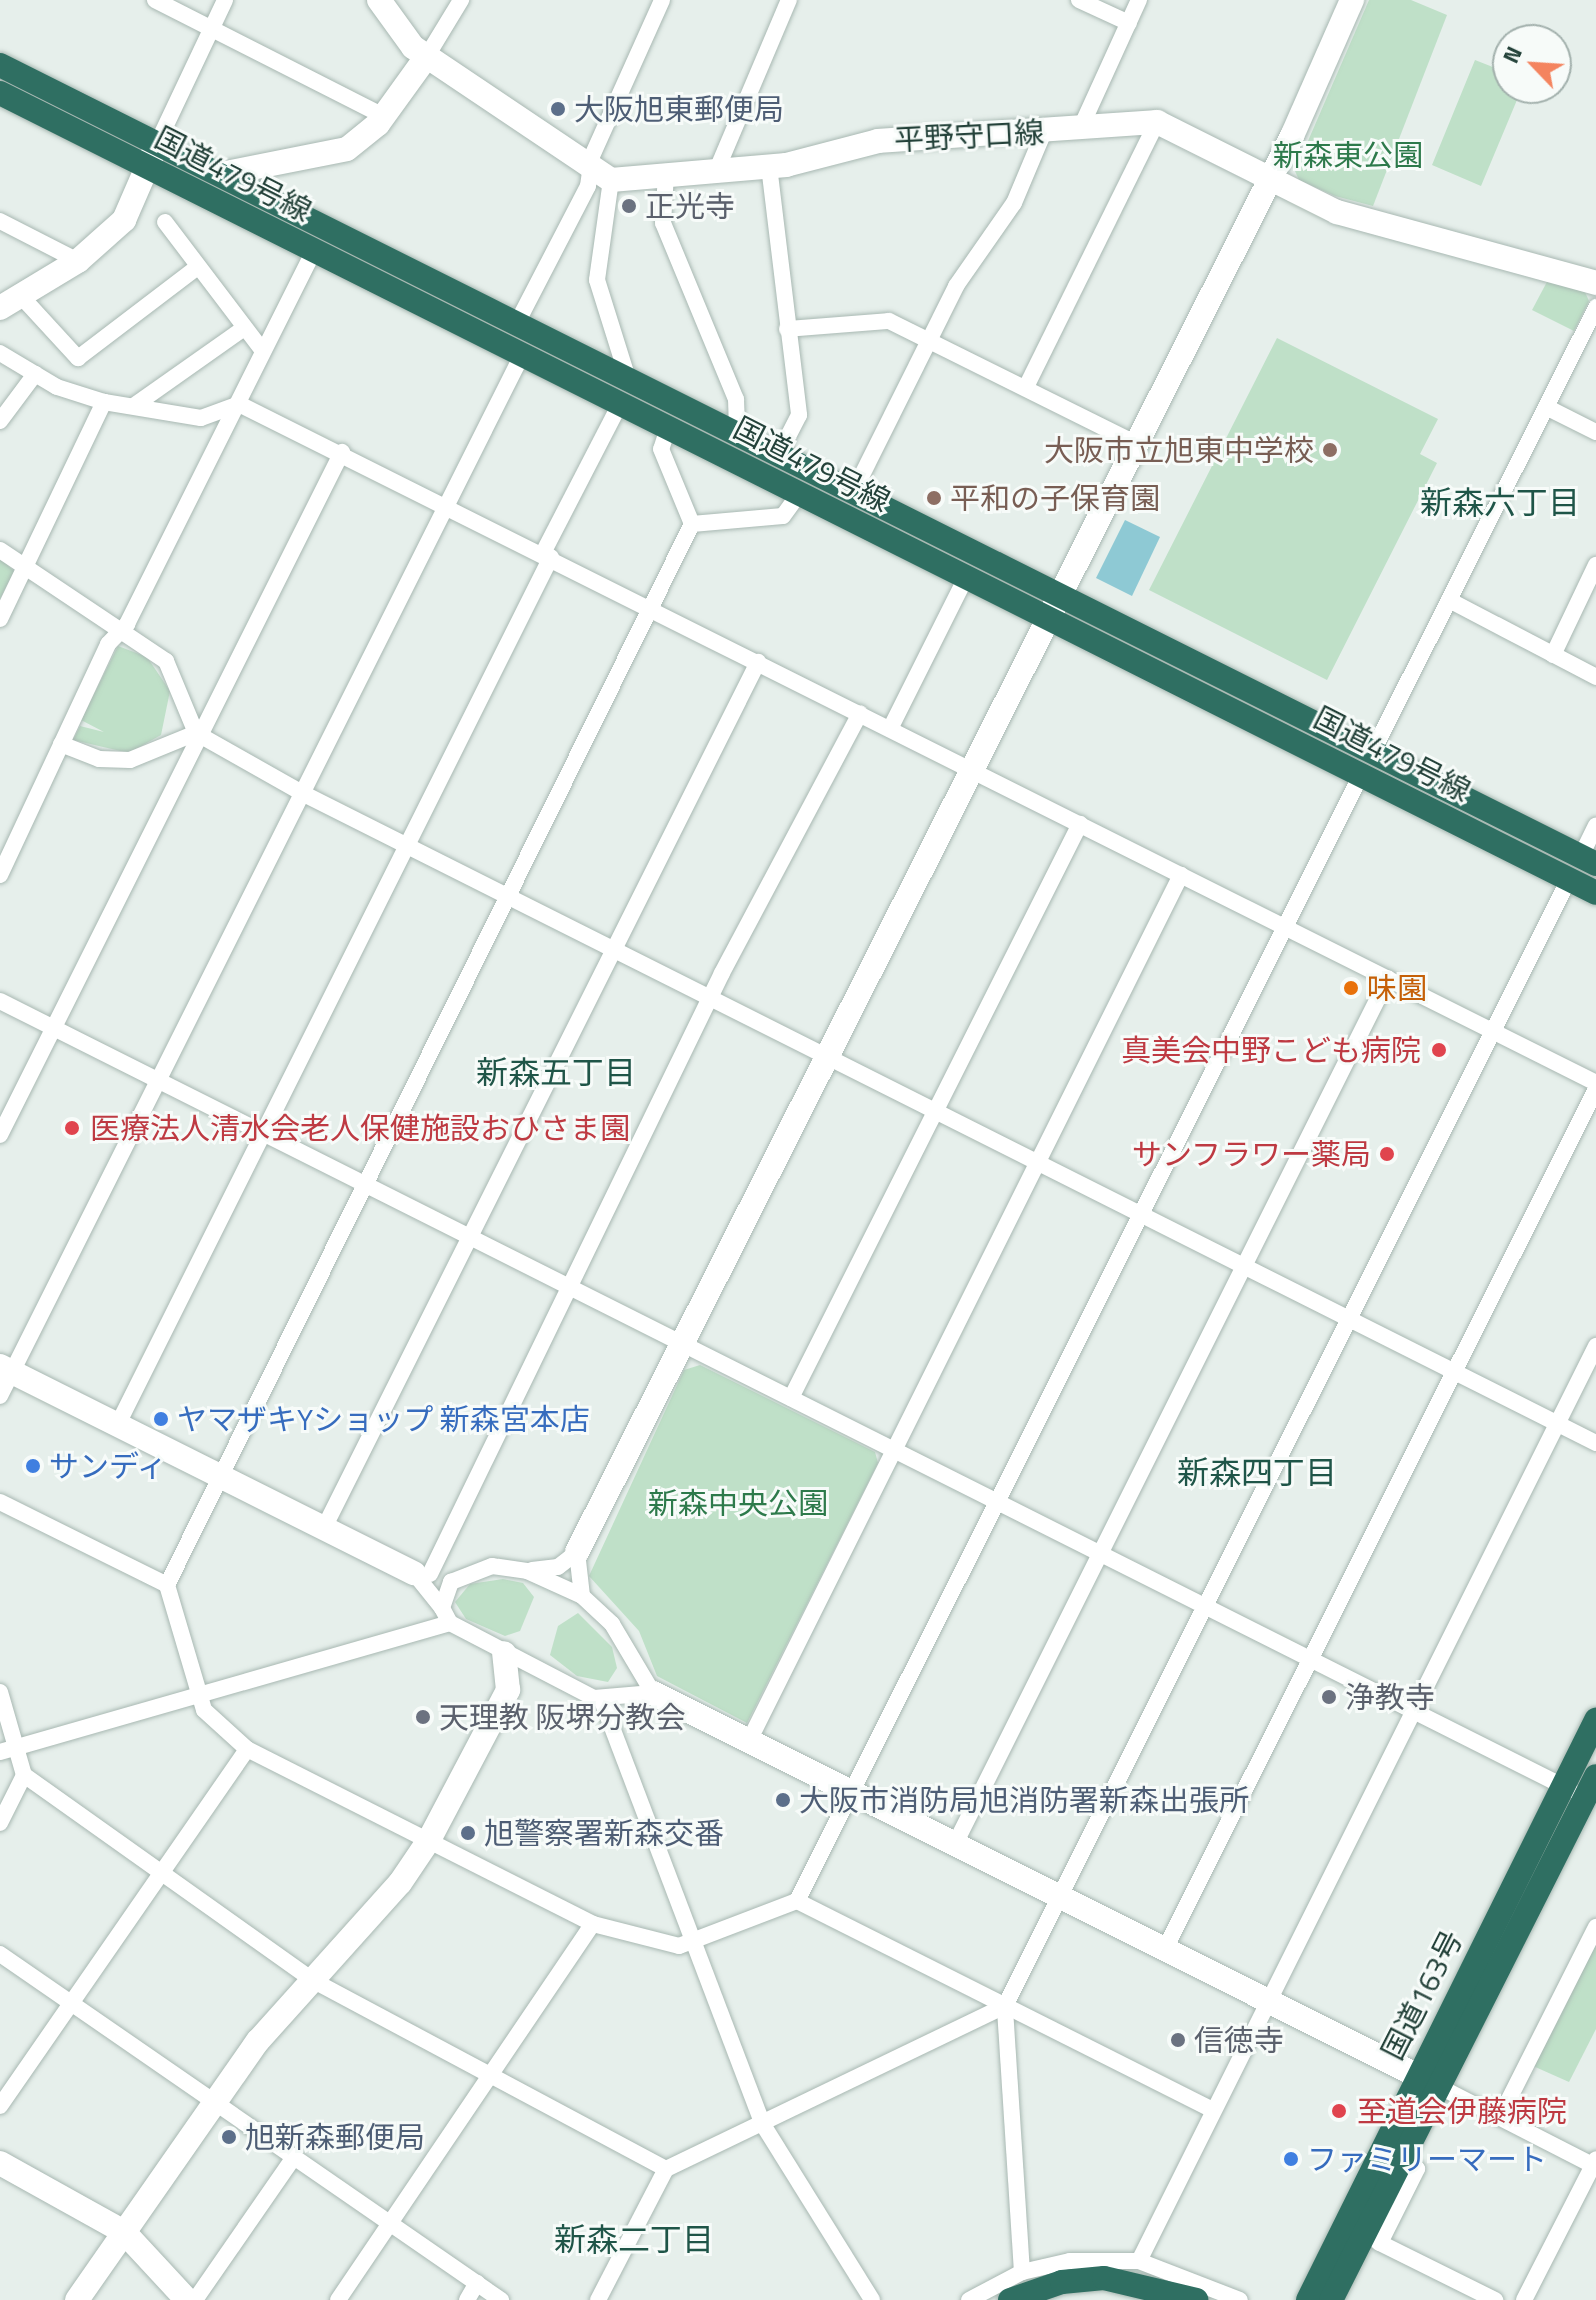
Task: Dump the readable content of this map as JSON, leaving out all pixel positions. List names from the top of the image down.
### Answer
{
  "streets": {
    "highway": ["国道479号線", "国道163号"],
    "street": ["平野守口線"]
  },
  "districts": [
    "新森六丁目",
    "新森五丁目",
    "新森四丁目",
    "新森二丁目"
  ],
  "parks": ["新森東公園", "新森中央公園"],
  "places": [
    "大阪旭東郵便局",
    "正光寺",
    "大阪市立旭東中学校",
    "平和の子保育園",
    "味園",
    "真美会中野こども病院",
    "医療法人清水会老人保健施設おひさま園",
    "サンフラワー薬局",
    "ヤマザキYショップ 新森宮本店",
    "サンディ",
    "浄教寺",
    "天理教 阪堺分教会",
    "大阪市消防局旭消防署新森出張所",
    "旭警察署新森交番",
    "信徳寺",
    "至道会伊藤病院",
    "旭新森郵便局",
    "ファミリーマート"
  ],
  "north": "top left"
}
